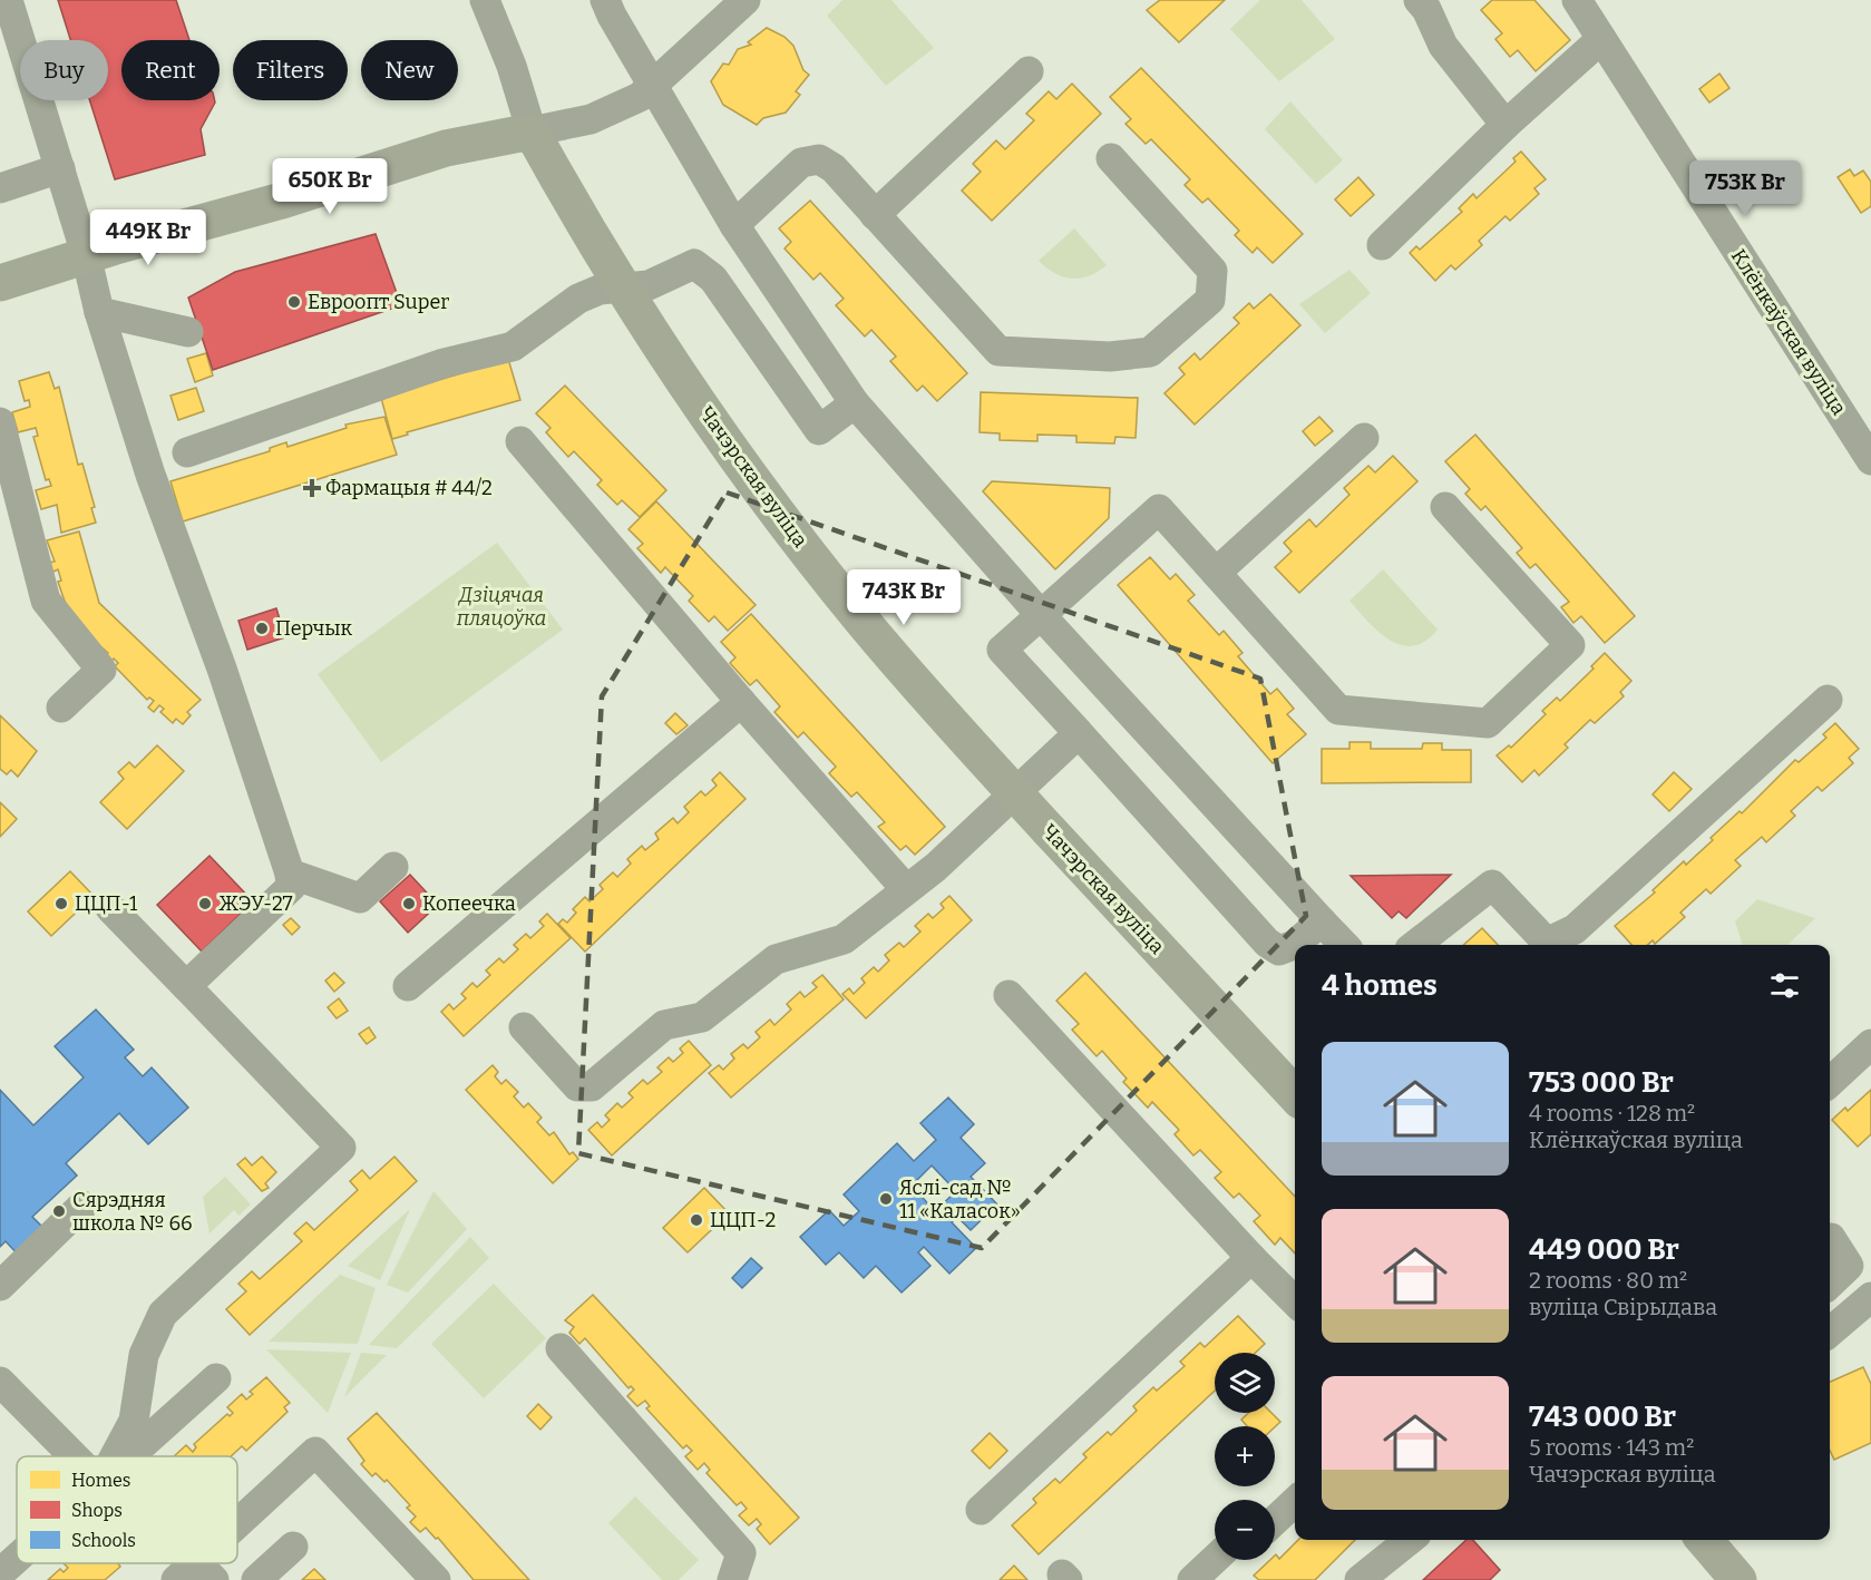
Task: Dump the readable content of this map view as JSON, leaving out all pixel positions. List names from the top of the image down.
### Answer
{
  "streets": {
    "main road": ["Чачэрская вуліца"],
    "street": ["Клёнкаўская вуліца"]
  },
  "parks": ["Дзіцячая пляцоўка"],
  "places": {
    "other": [
      "Евроопт Super",
      "Перчык",
      "ЦЦП-1",
      "ЖЭУ-27",
      "Копеечка",
      "Яслі-сад № 11 «Каласок»",
      "Сярэдняя школа № 66",
      "ЦЦП-2"
    ],
    "health": ["Фармацыя # 44/2"]
  },
  "legend": ["Homes", "Shops", "Schools"],
  "page": {
    "chip": [
      "Buy",
      "Rent",
      "Filters",
      "New"
    ],
    "price": [
      "650K Br",
      "753K Br",
      "449K Br",
      "743K Br"
    ],
    "heading": "4 homes",
    "list": [
      {
        "name": "753 000 Br",
        "note": "4 rooms · 128 m² · Клёнкаўская вуліца"
      },
      {
        "name": "449 000 Br",
        "note": "2 rooms · 80 m² · вуліца Свірыдава"
      },
      {
        "name": "743 000 Br",
        "note": "5 rooms · 143 m² · Чачэрская вуліца"
      }
    ],
    "map_buttons": ["+", "−"]
  }
}
